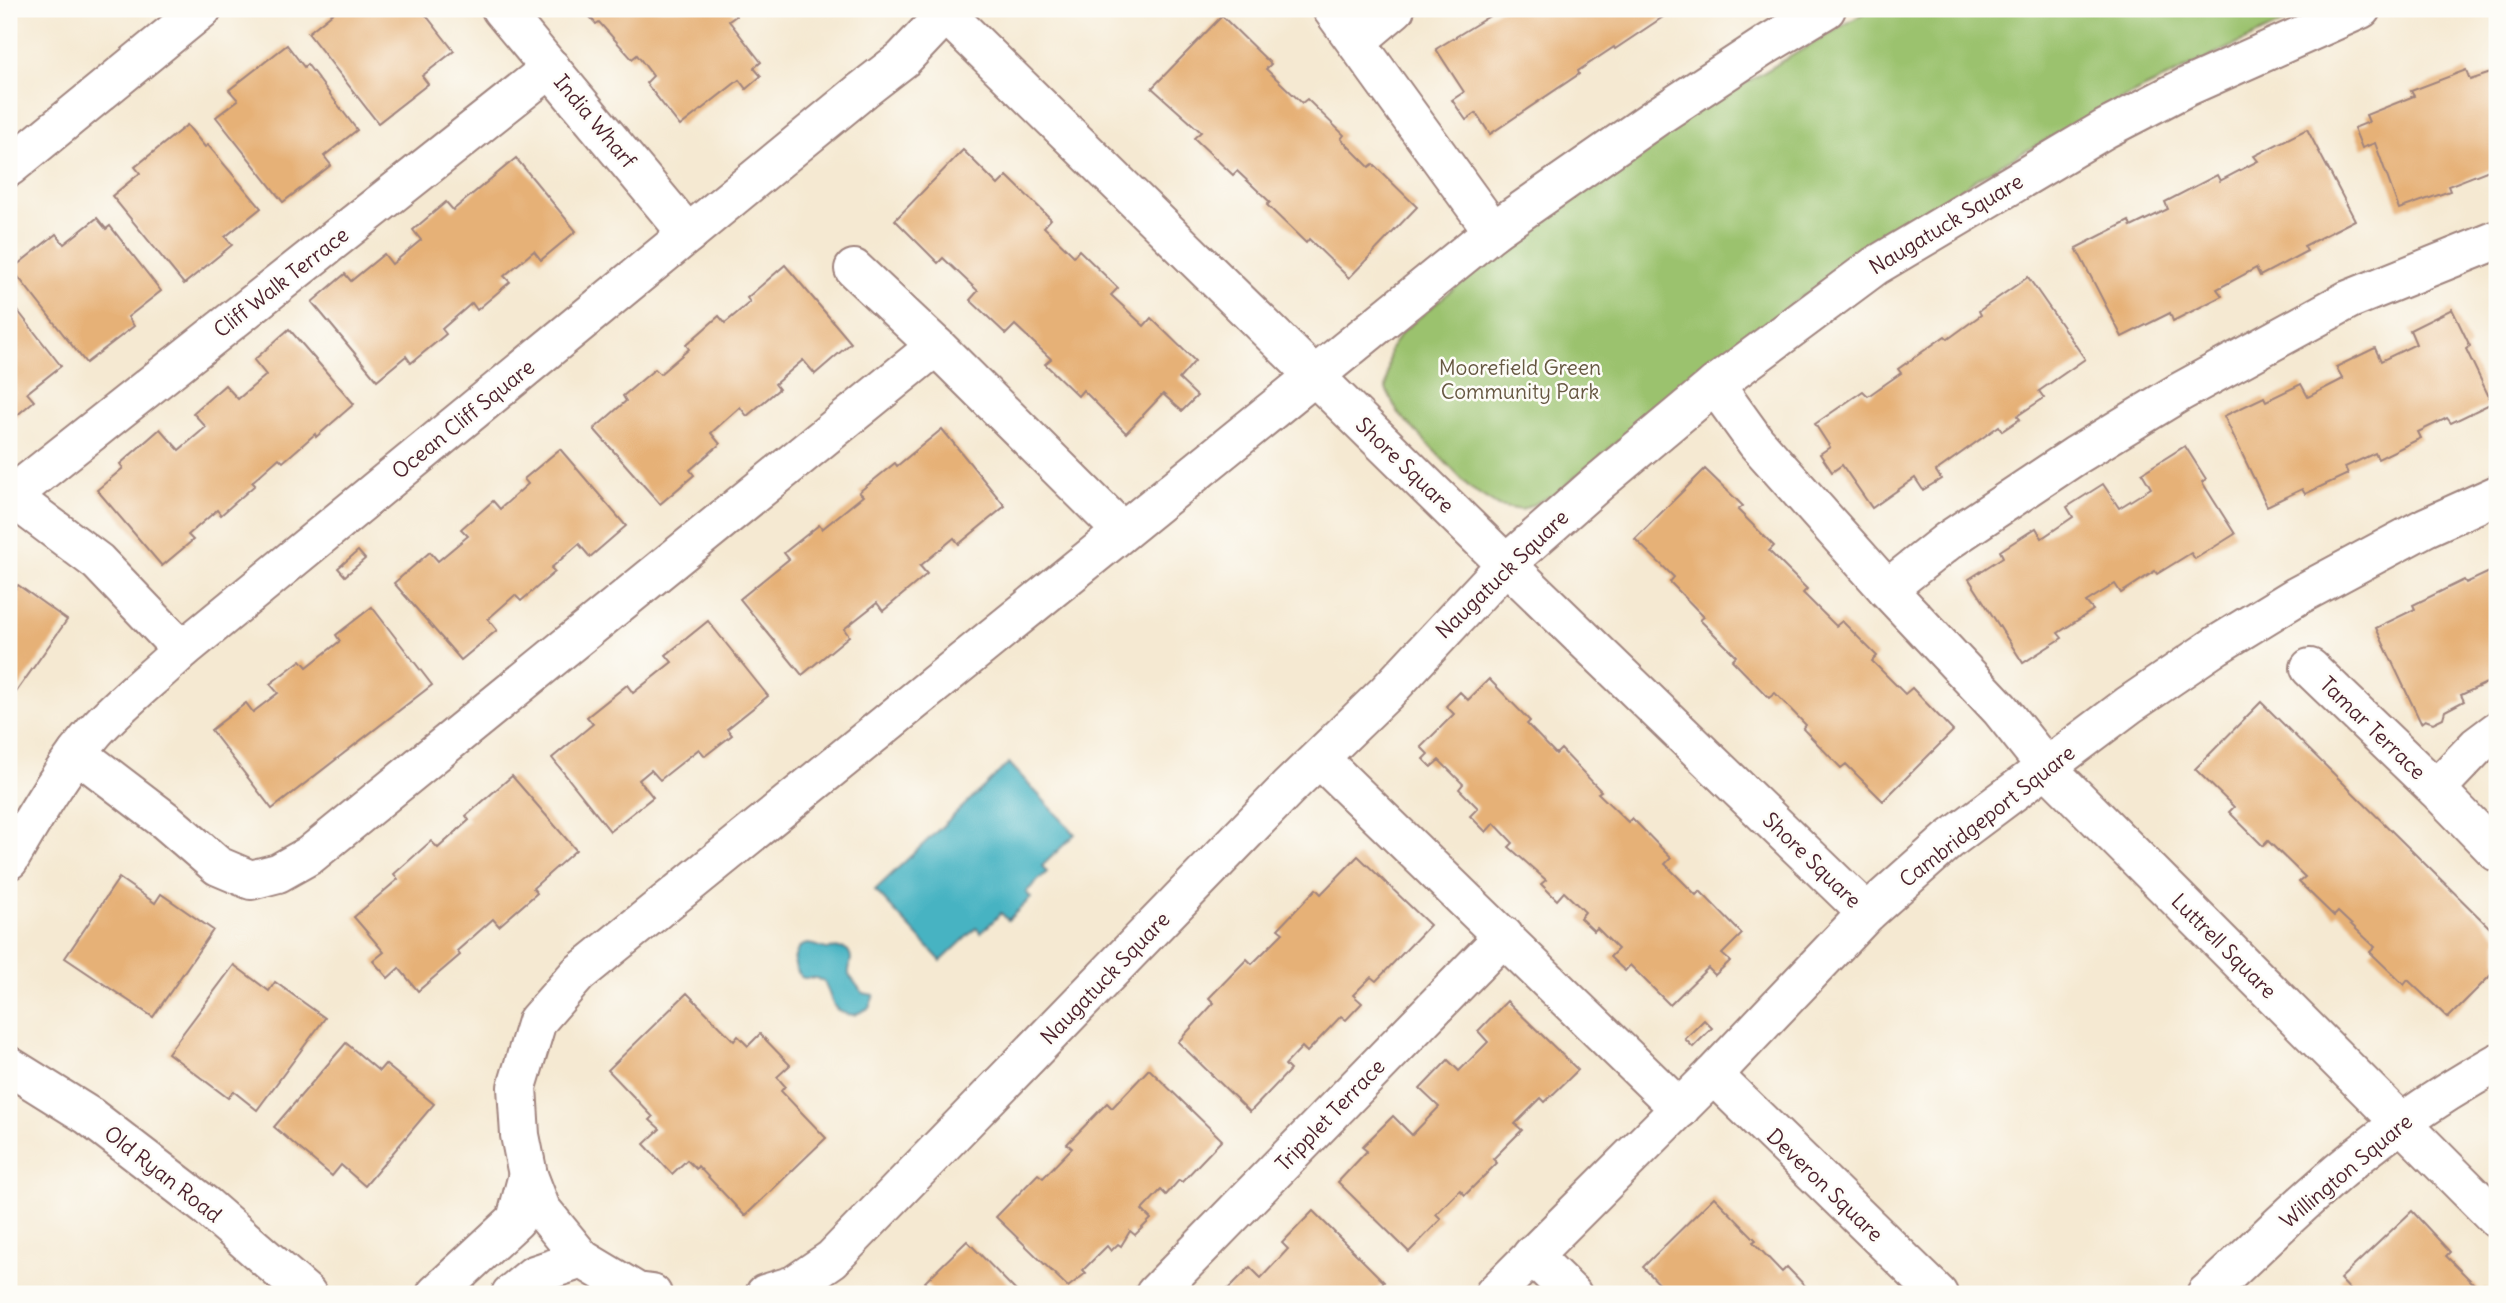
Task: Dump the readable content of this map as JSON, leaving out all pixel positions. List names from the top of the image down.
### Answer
{
  "streets": {
    "street": [
      "India Wharf",
      "Naugatuck Square",
      "Cliff Walk Terrace",
      "Ocean Cliff Square",
      "Shore Square",
      "Tamar Terrace",
      "Cambridgeport Square",
      "Luttrell Square",
      "Tripplet Terrace",
      "Willington Square",
      "Old Ryan Road",
      "Deveron Square"
    ]
  },
  "crossings": [
    ["India Wharf", "Cliff Walk Terrace"],
    ["India Wharf", "Ocean Cliff Square"],
    ["Naugatuck Square", "Shore Square"],
    ["Naugatuck Square", "Luttrell Square"],
    ["Ocean Cliff Square", "Shore Square"],
    ["Shore Square", "Cambridgeport Square"],
    ["Cambridgeport Square", "Luttrell Square"],
    ["Cambridgeport Square", "Deveron Square"],
    ["Luttrell Square", "Willington Square"]
  ],
  "parks": ["Moorefield Green Community Park"]
}
